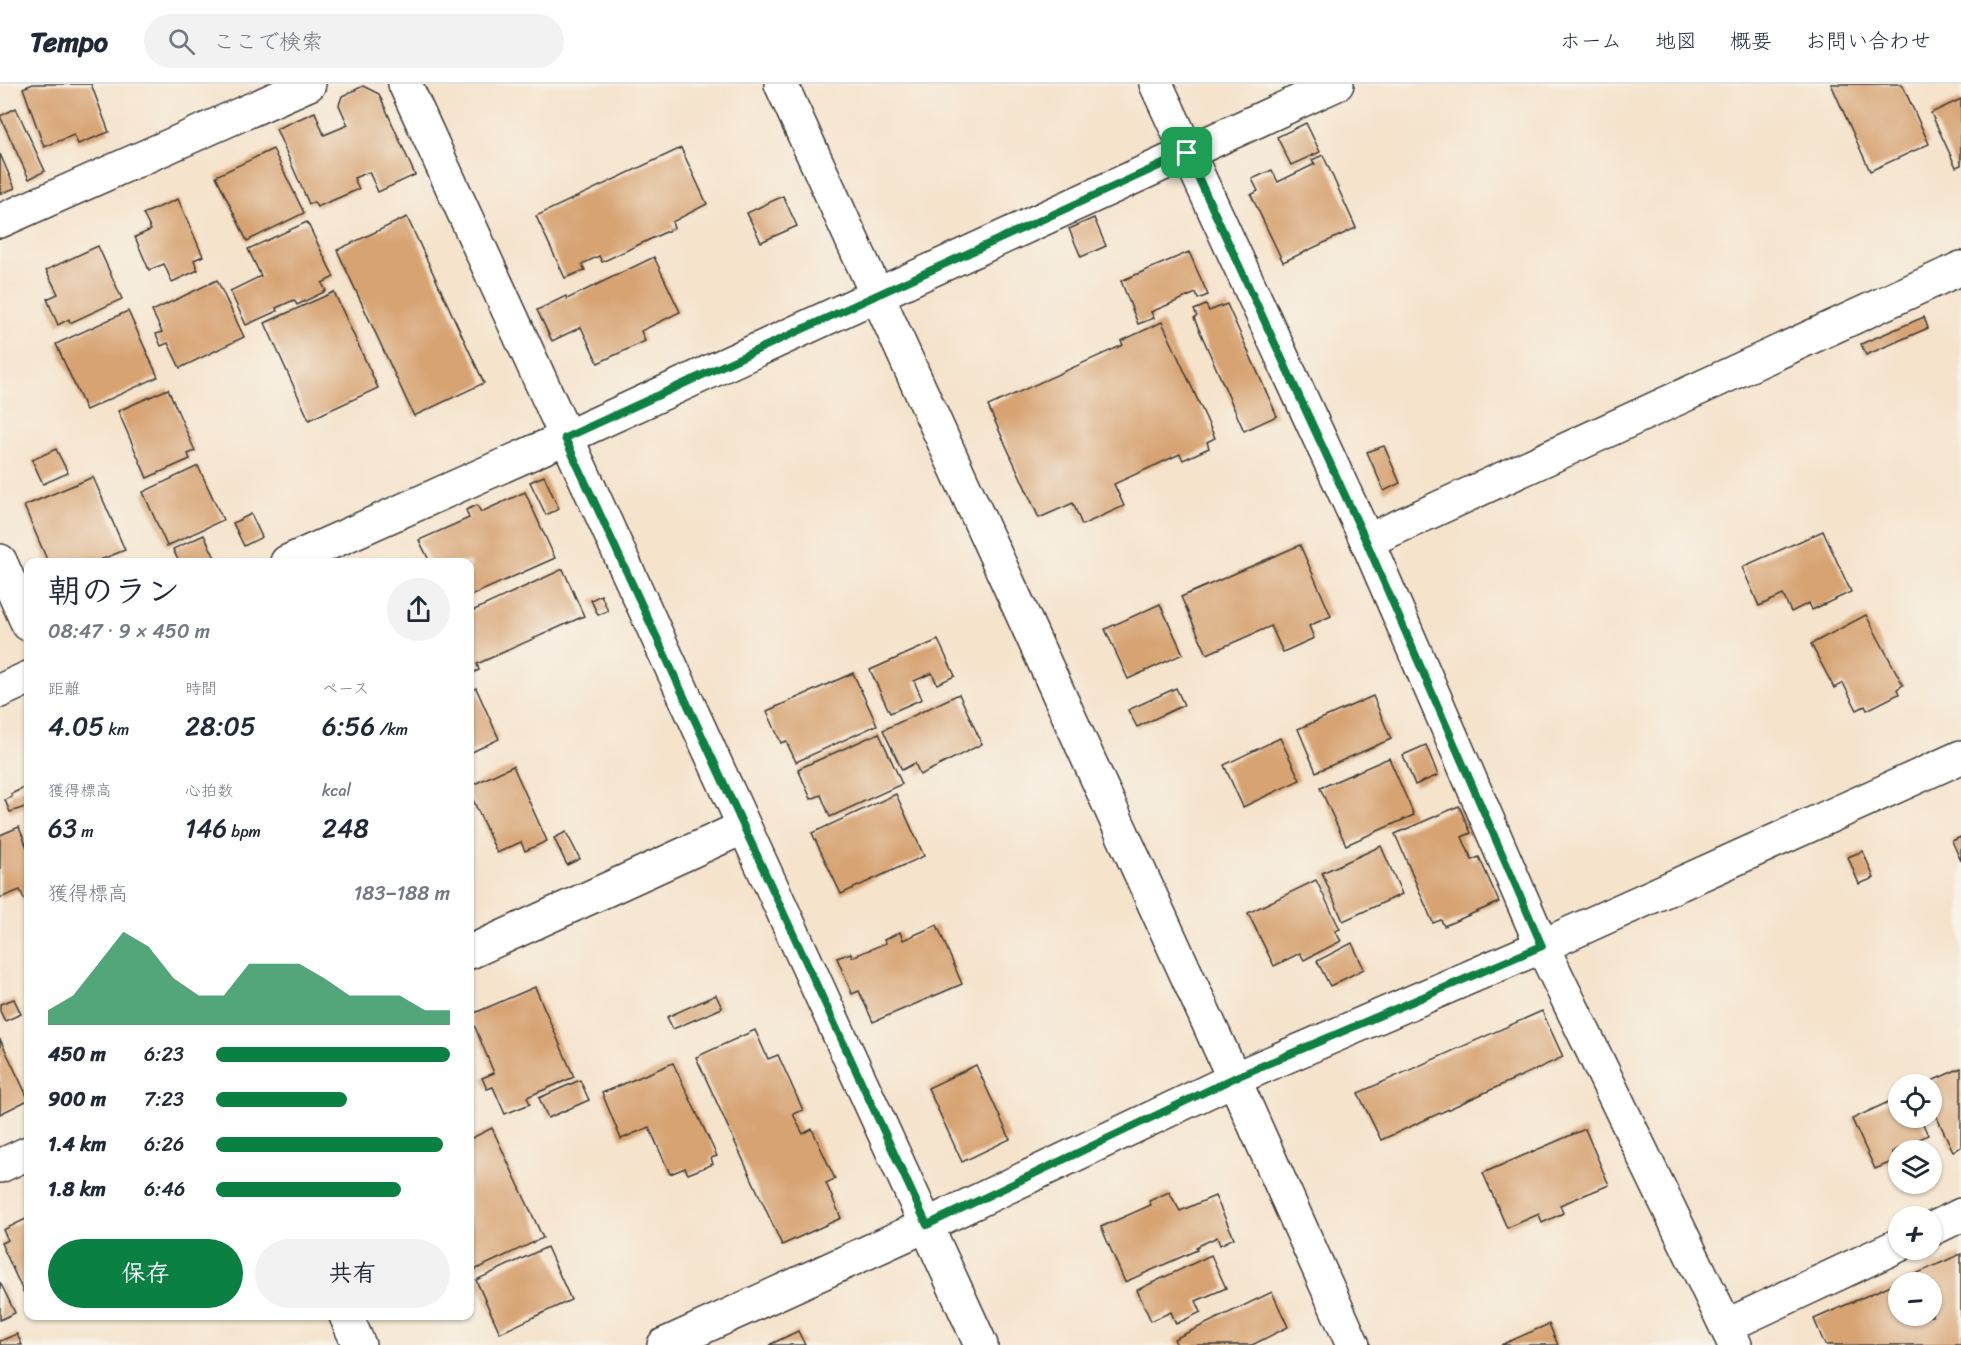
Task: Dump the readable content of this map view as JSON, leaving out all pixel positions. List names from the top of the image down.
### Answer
{
  "page": {
    "header": "Tempo",
    "search": "ここで検索",
    "nav": [
      "ホーム",
      "地図",
      "概要",
      "お問い合わせ"
    ],
    "heading": ["朝のラン", "08:47 · 9 × 450 m"],
    "stats": [
      ["距離", "4.05 km"],
      ["時間", "28:05"],
      ["ペース", "6:56 /km"],
      ["獲得標高", "63 m"],
      ["心拍数", "146 bpm"],
      ["kcal", "248"]
    ],
    "chart": ["獲得標高", "183–188 m"],
    "list": [
      {
        "name": "450 m",
        "note": "6:23"
      },
      {
        "name": "900 m",
        "note": "7:23"
      },
      {
        "name": "1.4 km",
        "note": "6:26"
      },
      {
        "name": "1.8 km",
        "note": "6:46"
      }
    ],
    "map_buttons": ["+", "−"],
    "buttons": ["保存", "共有"]
  }
}
